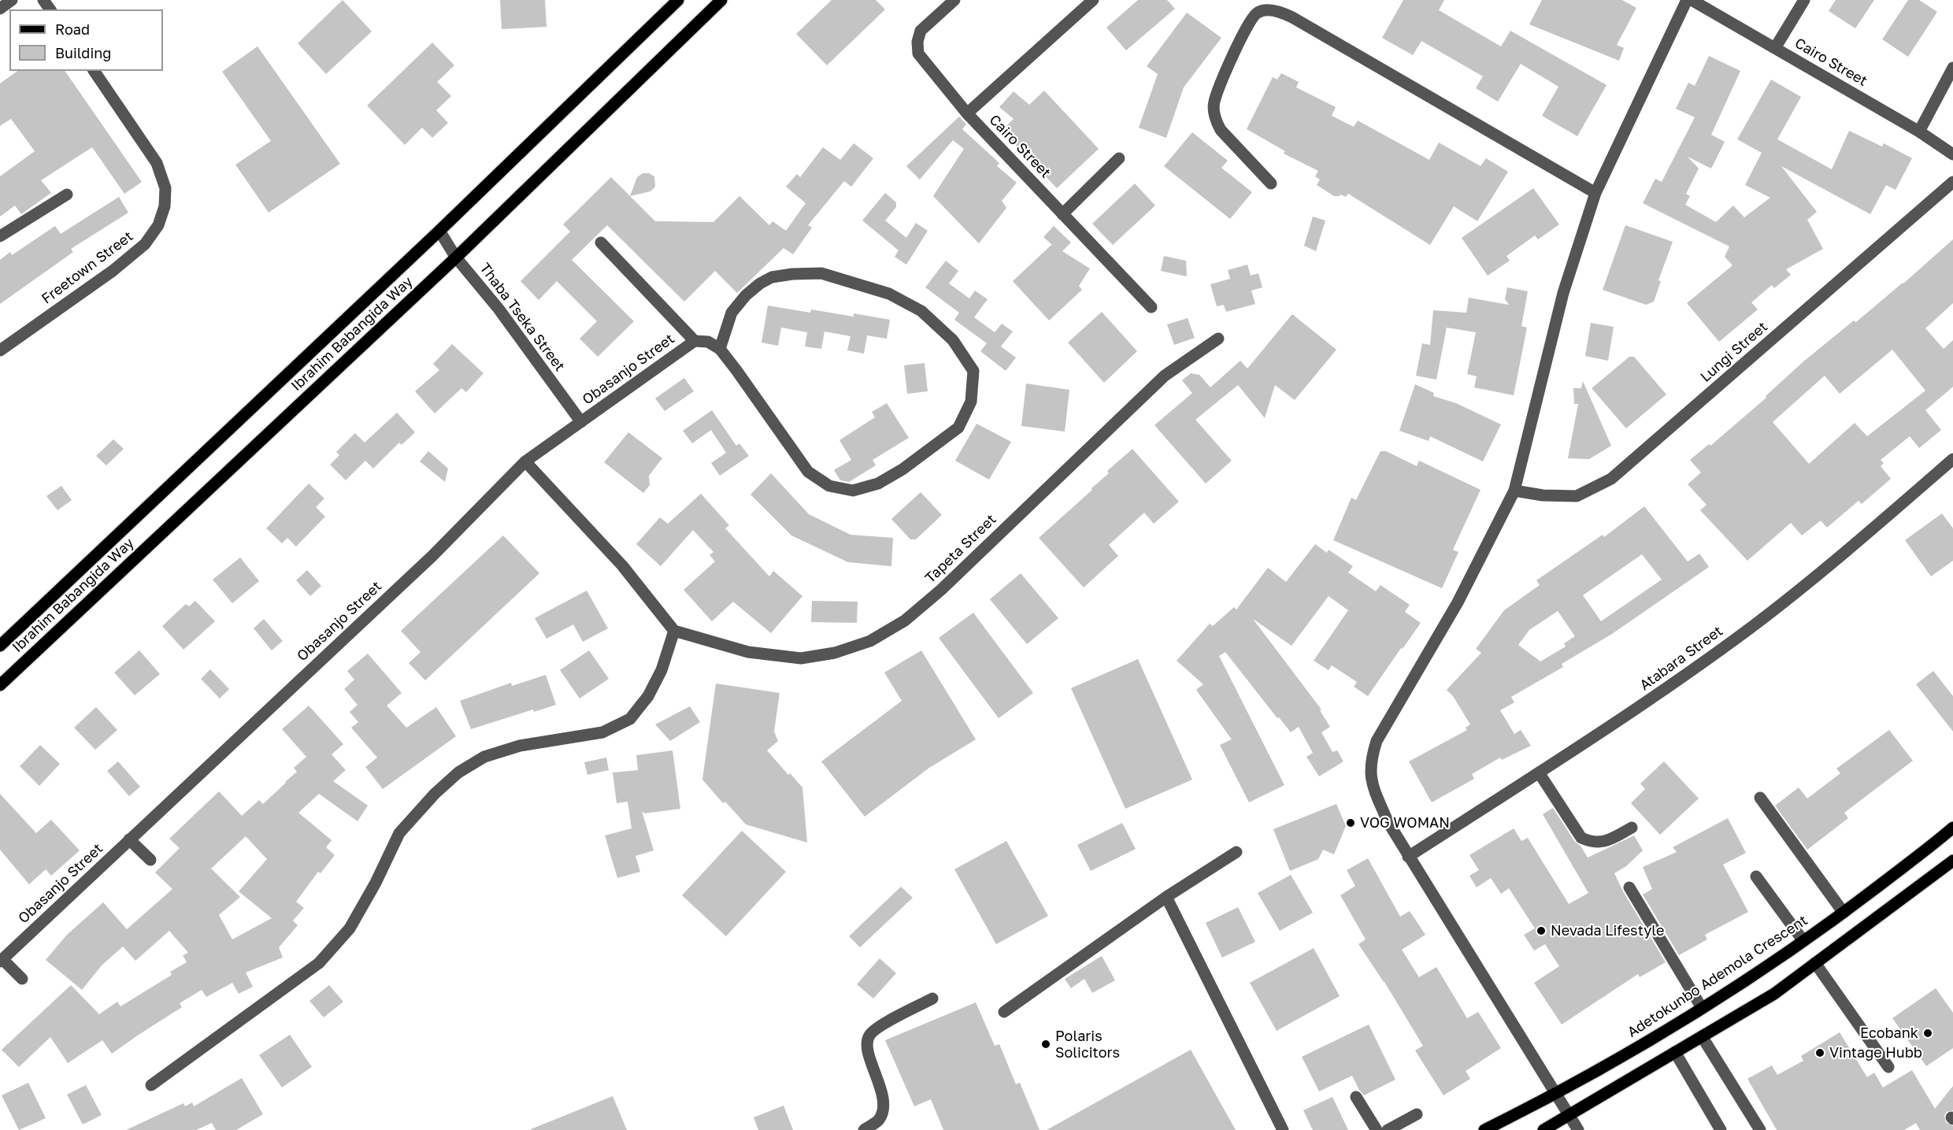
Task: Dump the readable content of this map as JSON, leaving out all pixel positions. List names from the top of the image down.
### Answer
{
  "streets": {
    "main road": ["Ibrahim Babangida Way", "Adetokunbo Ademola Crescent"],
    "street": [
      "Cairo Street",
      "Freetown Street",
      "Thaba Tseka Street",
      "Lungi Street",
      "Obasanjo Street",
      "Tapeta Street",
      "Atabara Street"
    ]
  },
  "crossings": [
    ["Thaba Tseka Street", "Ibrahim Babangida Way"],
    ["Thaba Tseka Street", "Obasanjo Street"]
  ],
  "places": [
    "VOG WOMAN",
    "Nevada Lifestyle",
    "Ecobank",
    "Polaris Solicitors",
    "Vintage Hubb"
  ],
  "legend": ["Road", "Building"]
}
